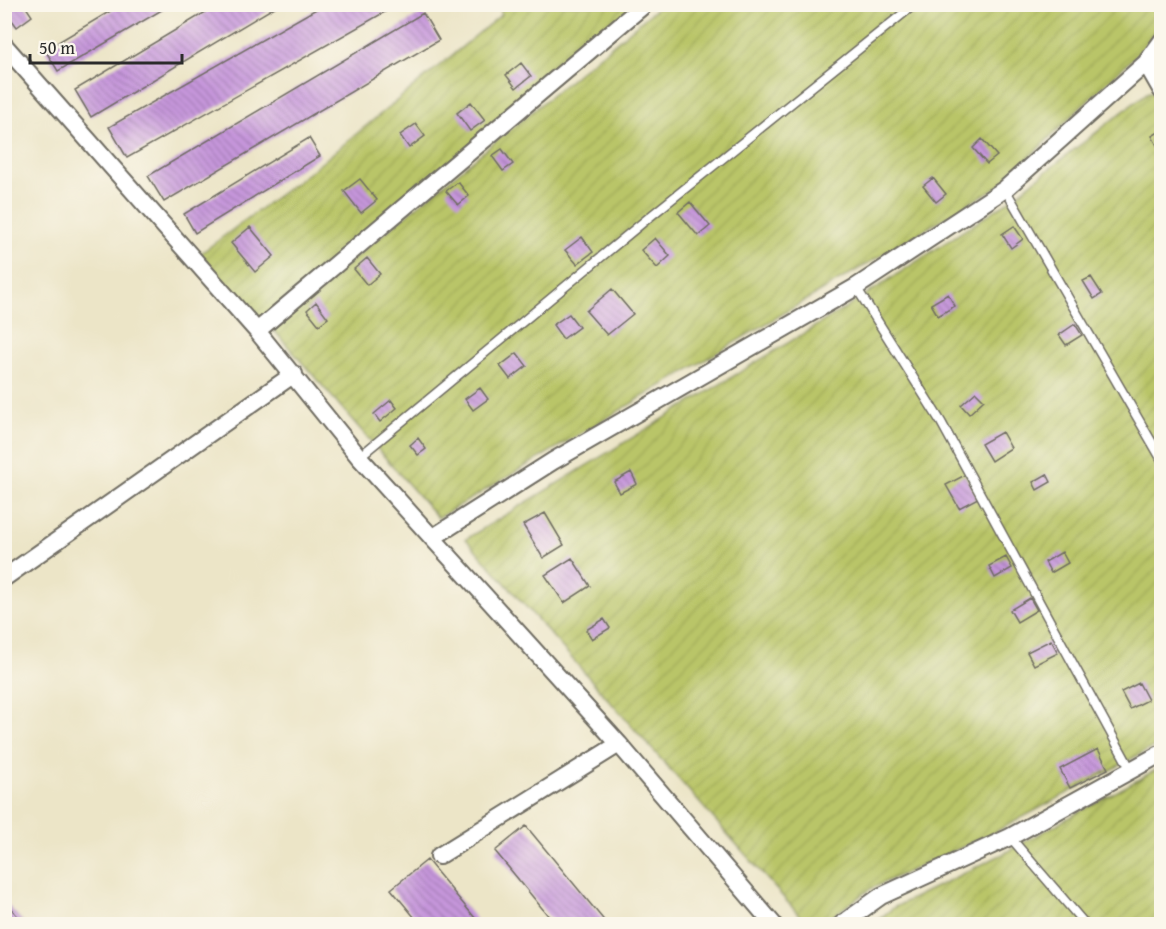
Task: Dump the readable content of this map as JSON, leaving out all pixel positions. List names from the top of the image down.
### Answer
{
  "scale_bar": "50 m"
}
